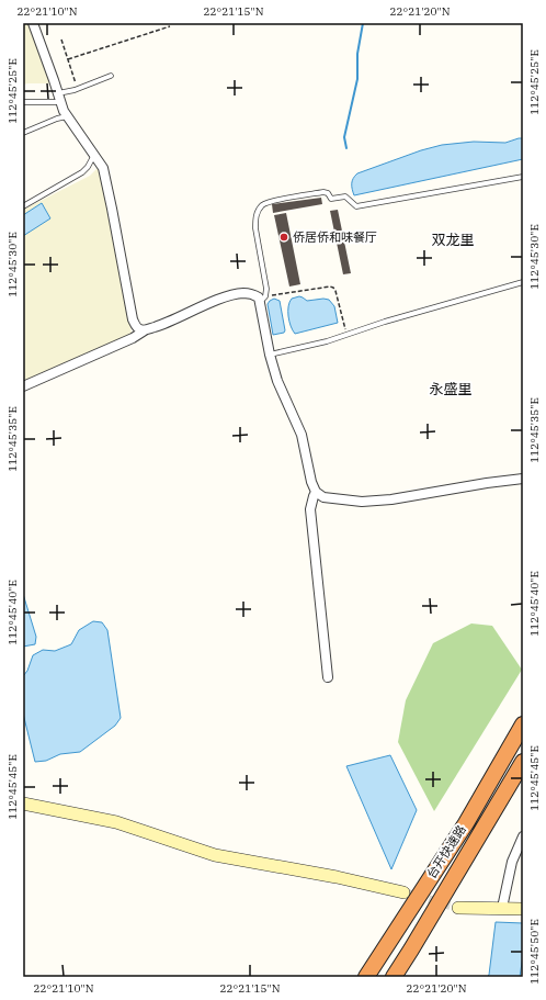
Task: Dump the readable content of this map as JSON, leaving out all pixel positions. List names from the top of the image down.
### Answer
{
  "streets": {
    "highway": ["台开快速路"]
  },
  "districts": ["双龙里", "永盛里"],
  "places": ["侨居侨和味餐厅"],
  "coordinates": [
    "22°21'10\"N",
    "22°21'15\"N",
    "22°21'20\"N",
    "112°45'25\"E",
    "112°45'30\"E",
    "112°45'35\"E",
    "112°45'40\"E",
    "112°45'45\"E",
    "112°45'50\"E"
  ]
}
